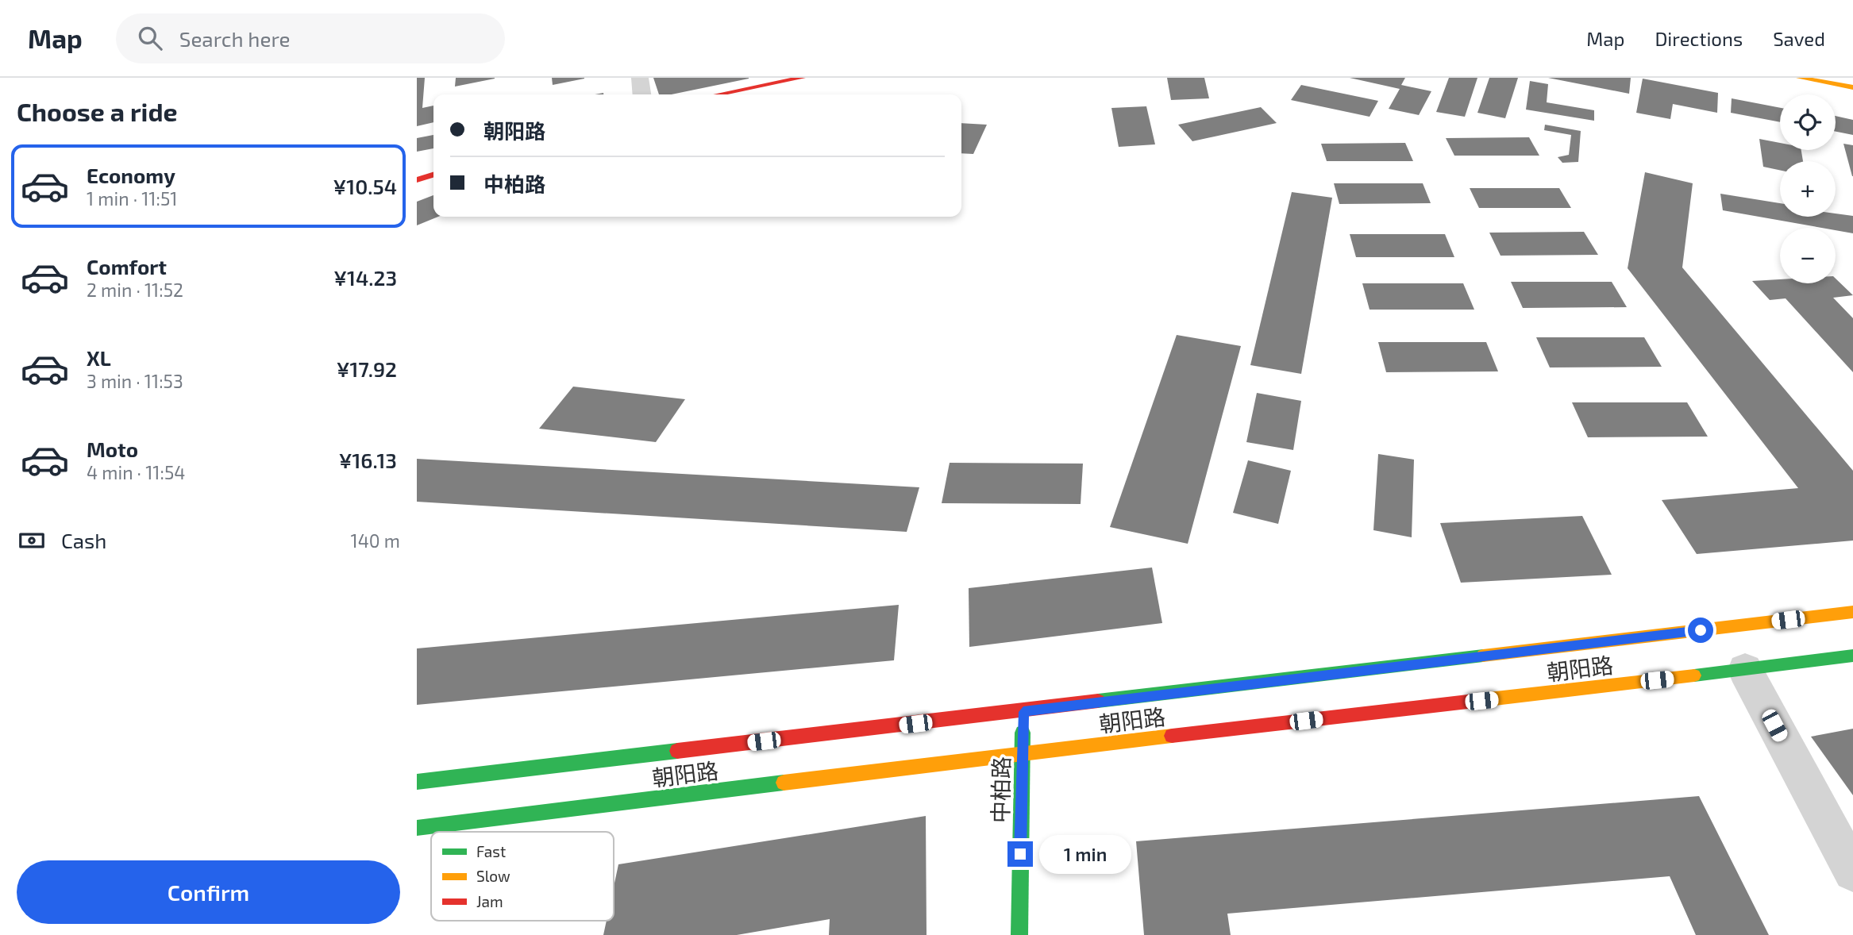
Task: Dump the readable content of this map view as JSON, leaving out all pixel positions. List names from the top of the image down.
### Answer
{
  "streets": {
    "main road": ["朝阳路", "中柏路"]
  },
  "crossings": [
    ["朝阳路", "中柏路"]
  ],
  "legend": ["Fast", "Slow", "Jam"],
  "page": {
    "header": "Map",
    "search": "Search here",
    "nav": ["Map", "Directions", "Saved"],
    "heading": "Choose a ride",
    "map_buttons": ["+", "−"],
    "banner": ["朝阳路", "中柏路"],
    "list": [
      {
        "name": "Economy",
        "note": "1 min · 11:51",
        "value": "¥10.54"
      },
      {
        "name": "Comfort",
        "note": "2 min · 11:52",
        "value": "¥14.23"
      },
      {
        "name": "XL",
        "note": "3 min · 11:53",
        "value": "¥17.92"
      },
      {
        "name": "Moto",
        "note": "4 min · 11:54",
        "value": "¥16.13"
      }
    ],
    "pay": ["Cash", "140 m"],
    "bubble": "1 min",
    "buttons": "Confirm"
  }
}
